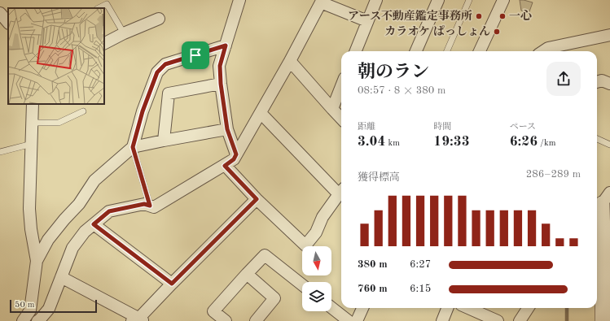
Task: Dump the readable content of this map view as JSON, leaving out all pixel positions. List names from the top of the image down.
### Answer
{
  "places": ["アース不動産鑑定事務所", "一心", "カラオケ ぱっしょん"],
  "scale_bar": "50 m",
  "north": "bottom",
  "page": {
    "heading": ["朝のラン", "08:57 · 8 × 380 m"],
    "stats": [
      ["距離", "3.04 km"],
      ["時間", "19:33"],
      ["ペース", "6:26 /km"]
    ],
    "chart": ["獲得標高", "286–289 m"],
    "list": [
      {
        "name": "380 m",
        "note": "6:27"
      },
      {
        "name": "760 m",
        "note": "6:15"
      }
    ],
    "scale": "50 m"
  }
}
